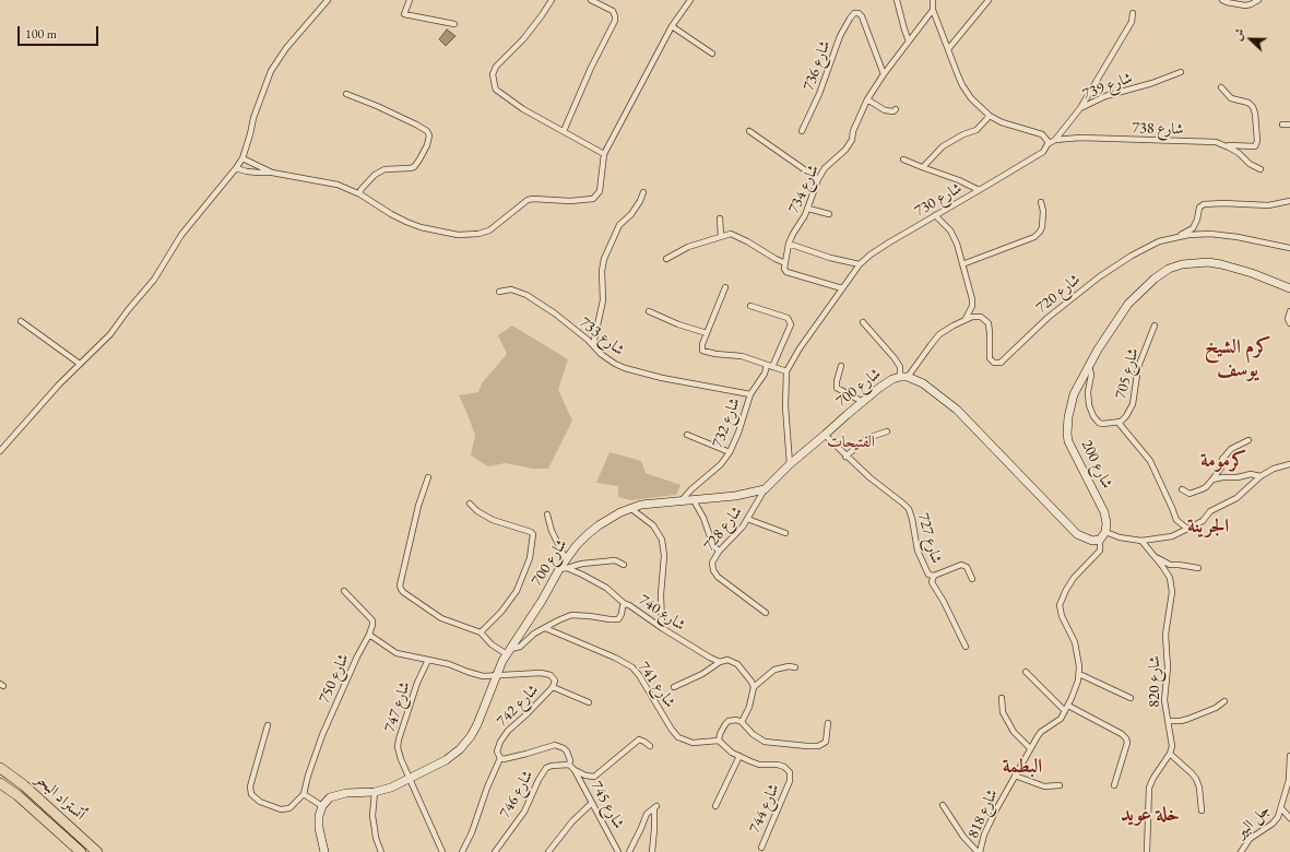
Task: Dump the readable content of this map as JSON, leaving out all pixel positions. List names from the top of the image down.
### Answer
{
  "streets": {
    "highway": ["أتستراد البحر"],
    "main road": ["شارع 700", "شارع 200"],
    "street": [
      "شارع 736",
      "شارع 739",
      "شارع 738",
      "شارع 734",
      "شارع 730",
      "شارع 720",
      "شارع 733",
      "شارع 705",
      "شارع 732",
      "شارع 728",
      "شارع 727",
      "شارع 740",
      "شارع 750",
      "شارع 820",
      "شارع 741",
      "شارع 742",
      "شارع 747",
      "شارع 746",
      "شارع 745",
      "شارع 744",
      "شارع 818",
      "جل البير"
    ]
  },
  "crossings": [
    ["شارع 736", "شارع 734"],
    ["شارع 739", "شارع 738"],
    ["شارع 738", "شارع 730"],
    ["شارع 730", "شارع 700"],
    ["شارع 733", "شارع 732"],
    ["شارع 700", "شارع 732"],
    ["شارع 700", "شارع 728"],
    ["شارع 700", "شارع 727"],
    ["شارع 700", "شارع 740"],
    ["شارع 700", "شارع 742"],
    ["شارع 700", "شارع 747"],
    ["شارع 740", "شارع 741"],
    ["شارع 741", "شارع 744"],
    ["شارع 742", "شارع 746"],
    ["شارع 746", "شارع 745"]
  ],
  "districts": [
    "كرم الشيخ يوسف",
    "الفتيحات",
    "كرمومة",
    "الجرينة",
    "البطمة",
    "خلة عويد"
  ],
  "scale_bar": "100 m",
  "north": "left"
}
